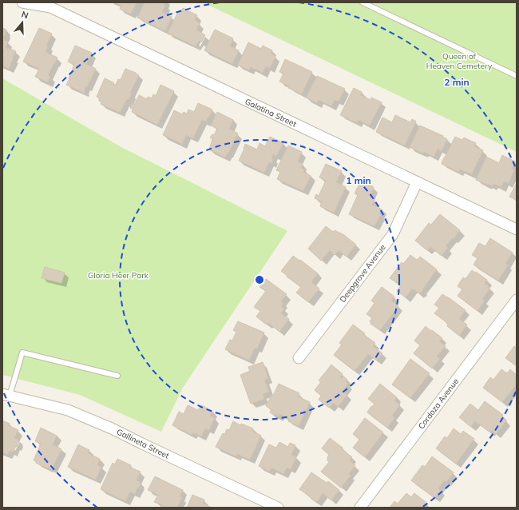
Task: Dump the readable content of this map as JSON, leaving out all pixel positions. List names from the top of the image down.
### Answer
{
  "streets": {
    "street": [
      "Galatina Street",
      "Deepgrove Avenue",
      "Cordoza Avenue",
      "Gallineta Street"
    ]
  },
  "crossings": [
    ["Galatina Street", "Deepgrove Avenue"]
  ],
  "parks": ["Queen of Heaven Cemetery", "Gloria Heer Park"],
  "north": "top",
  "rings": ["2 min", "1 min"]
}
